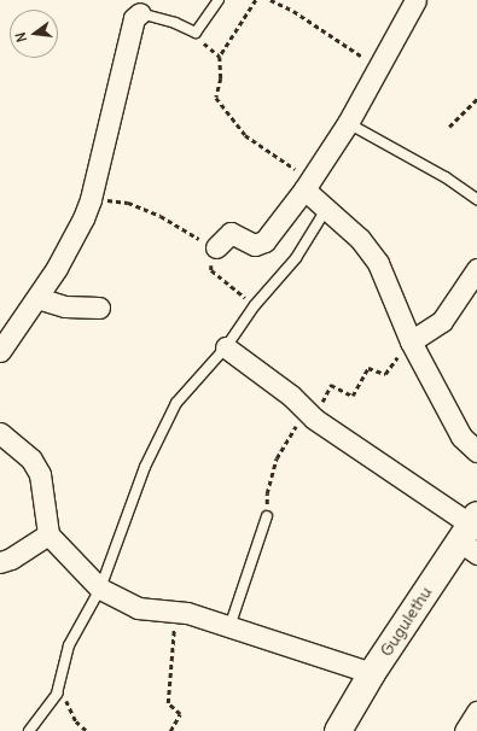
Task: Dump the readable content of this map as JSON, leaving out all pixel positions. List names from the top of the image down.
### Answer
{
  "streets": {
    "street": ["Gugulethu"]
  },
  "north": "left"
}
